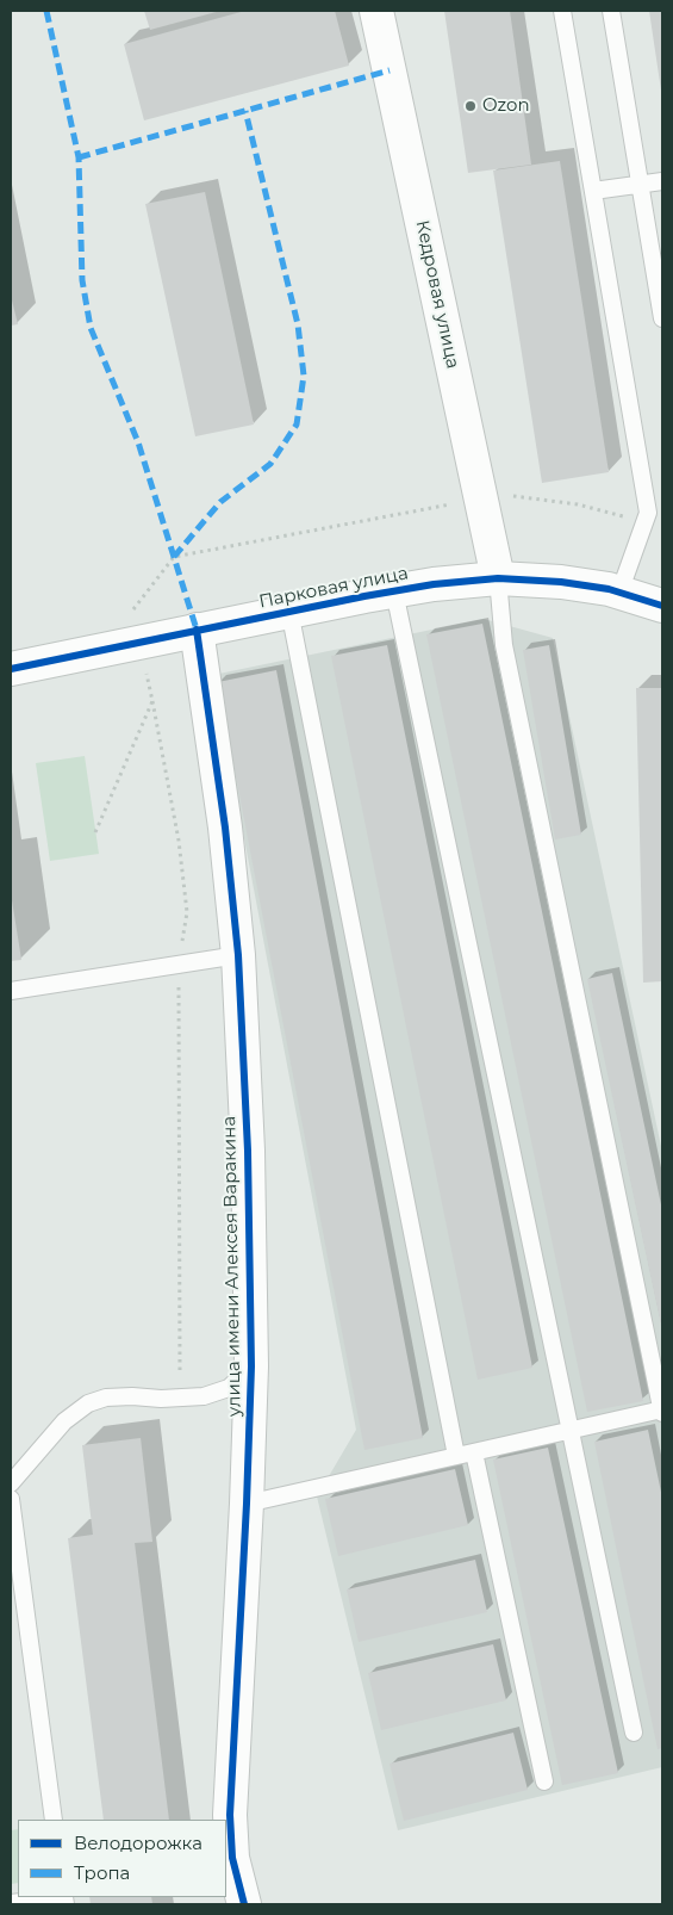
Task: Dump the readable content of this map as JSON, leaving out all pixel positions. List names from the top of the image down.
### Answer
{
  "streets": {
    "street": ["Кедровая улица", "Парковая улица", "улица имени Алексея Варакина"]
  },
  "crossings": [
    ["Кедровая улица", "Парковая улица"],
    ["Парковая улица", "улица имени Алексея Варакина"]
  ],
  "places": ["Ozon"],
  "legend": ["Велодорожка", "Тропа"]
}
